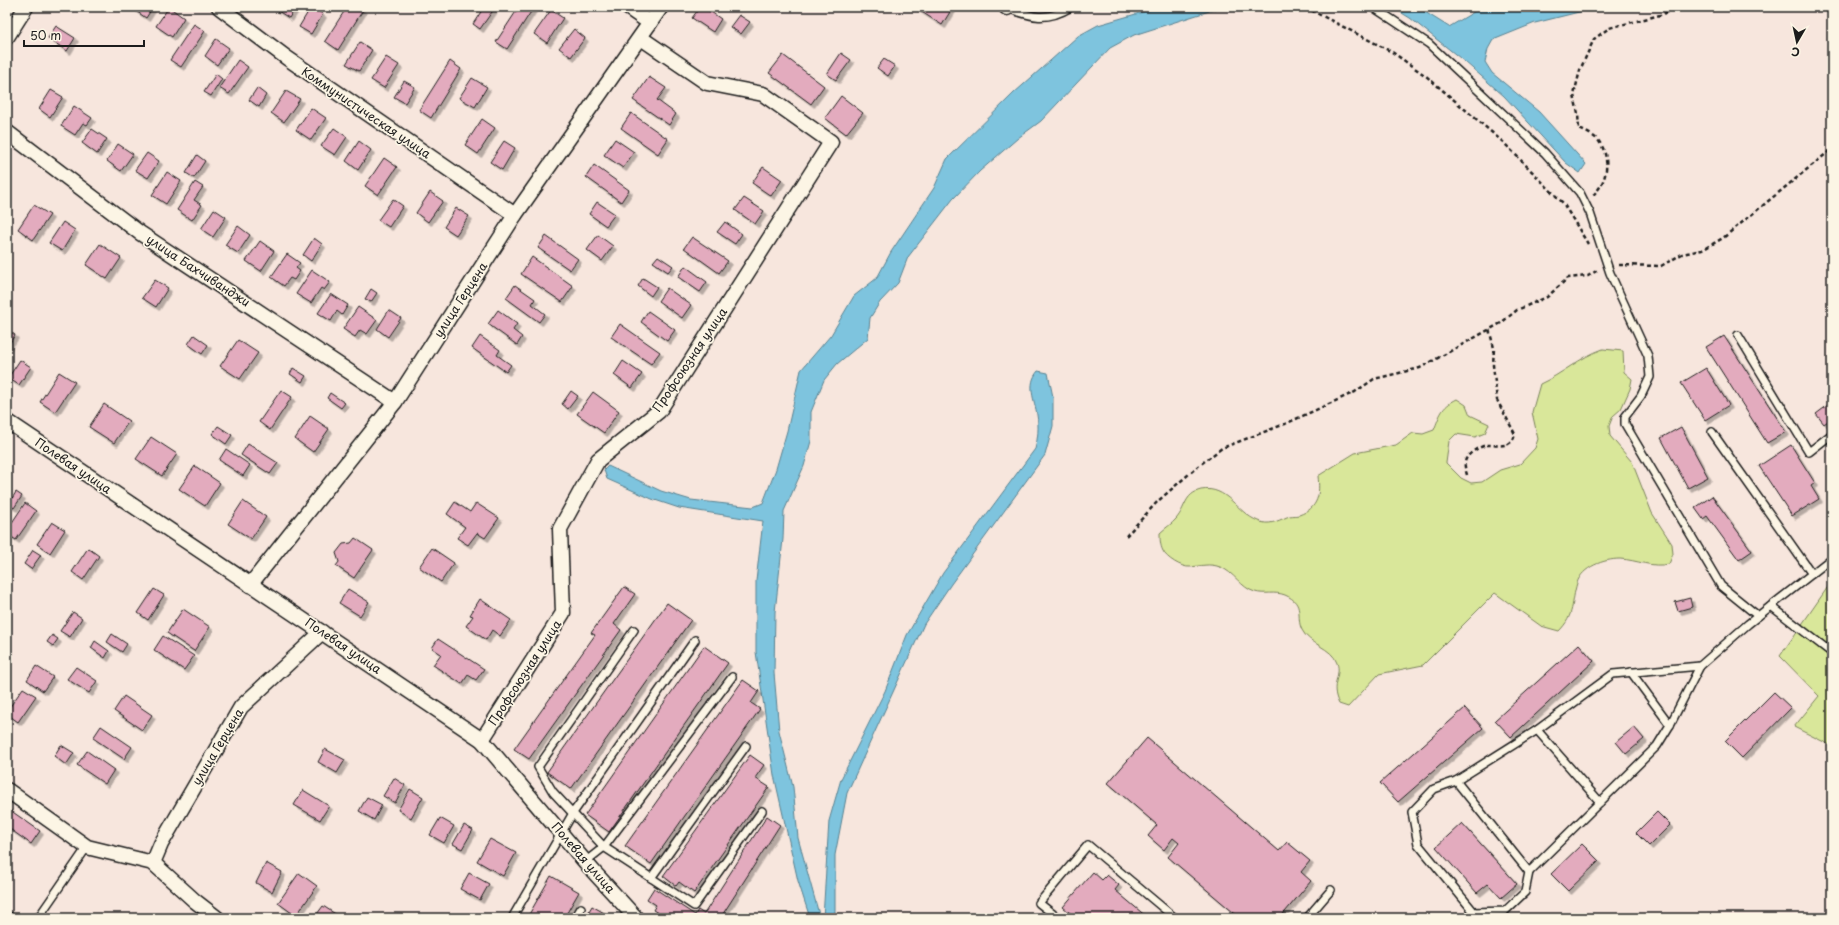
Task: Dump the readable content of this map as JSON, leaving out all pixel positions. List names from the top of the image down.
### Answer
{
  "streets": {
    "street": [
      "Коммунистическая улица",
      "улица Бахчиванджи",
      "улица Герцена",
      "Профсоюзная улица",
      "Полевая улица"
    ]
  },
  "crossings": [
    ["Коммунистическая улица", "улица Герцена"],
    ["улица Бахчиванджи", "улица Герцена"],
    ["улица Герцена", "Профсоюзная улица"],
    ["улица Герцена", "Полевая улица"],
    ["Профсоюзная улица", "Полевая улица"]
  ],
  "scale_bar": "50 m",
  "north": "bottom"
}
